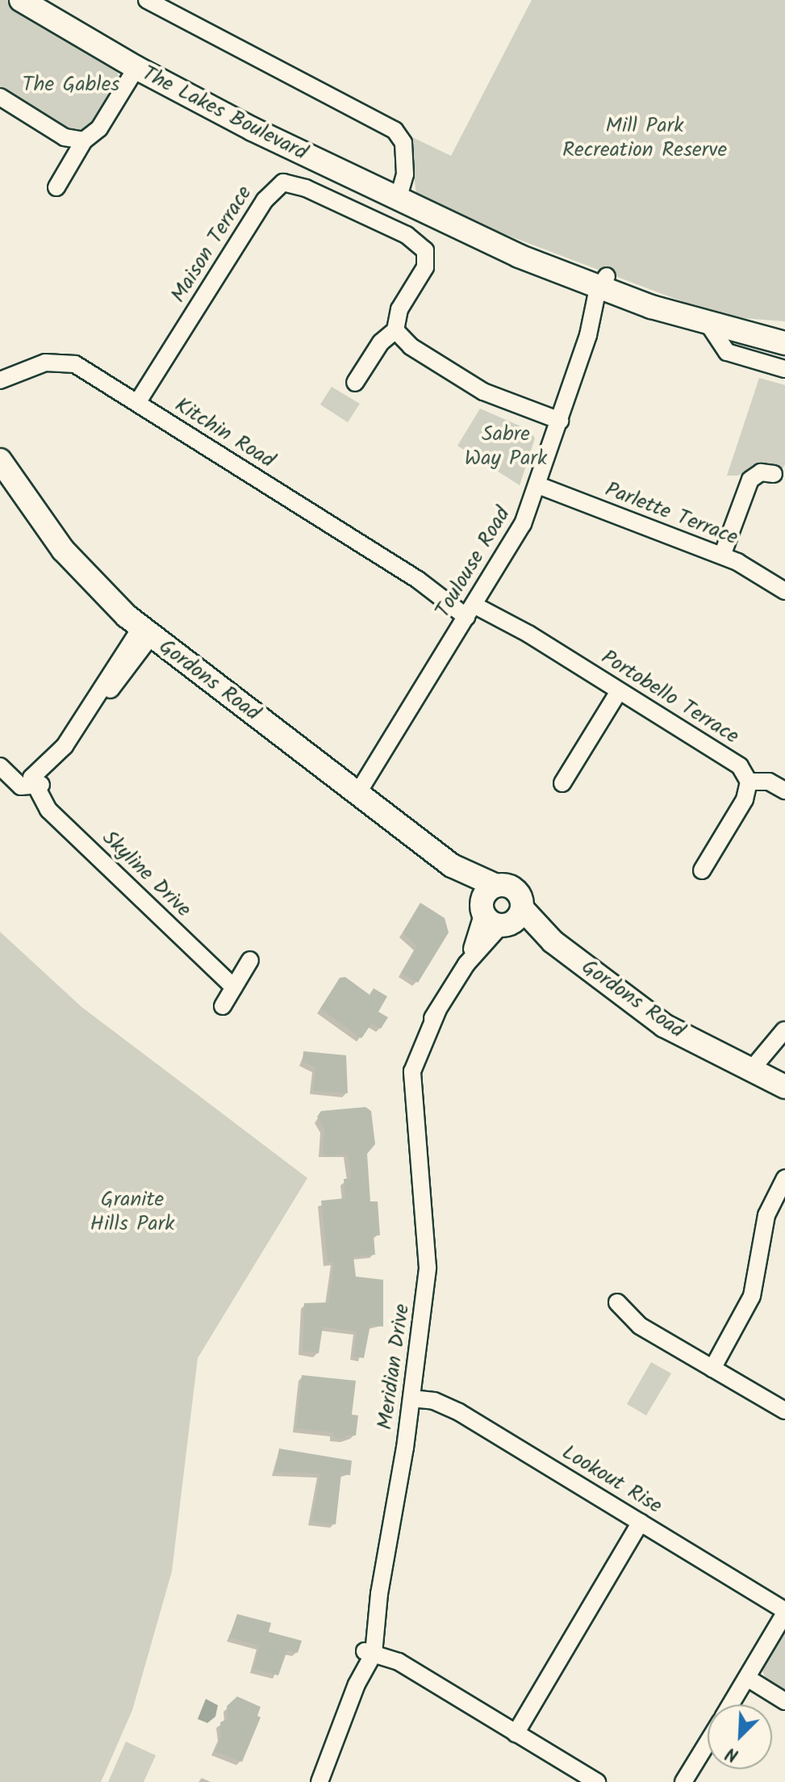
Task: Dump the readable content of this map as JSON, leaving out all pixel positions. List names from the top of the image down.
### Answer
{
  "streets": {
    "street": [
      "The Lakes Boulevard",
      "Maison Terrace",
      "Kitchin Road",
      "Parlette Terrace",
      "Toulouse Road",
      "Gordons Road",
      "Portobello Terrace",
      "Skyline Drive",
      "Meridian Drive",
      "Lookout Rise"
    ]
  },
  "crossings": [
    ["The Lakes Boulevard", "Toulouse Road"],
    ["Maison Terrace", "Kitchin Road"],
    ["Kitchin Road", "Toulouse Road"],
    ["Kitchin Road", "Portobello Terrace"],
    ["Parlette Terrace", "Toulouse Road"],
    ["Toulouse Road", "Gordons Road"],
    ["Toulouse Road", "Portobello Terrace"],
    ["Gordons Road", "Meridian Drive"],
    ["Meridian Drive", "Lookout Rise"]
  ],
  "parks": [
    "The Gables",
    "Mill Park Recreation Reserve",
    "Sabre Way Park",
    "Granite Hills Park"
  ],
  "north": "bottom left"
}
